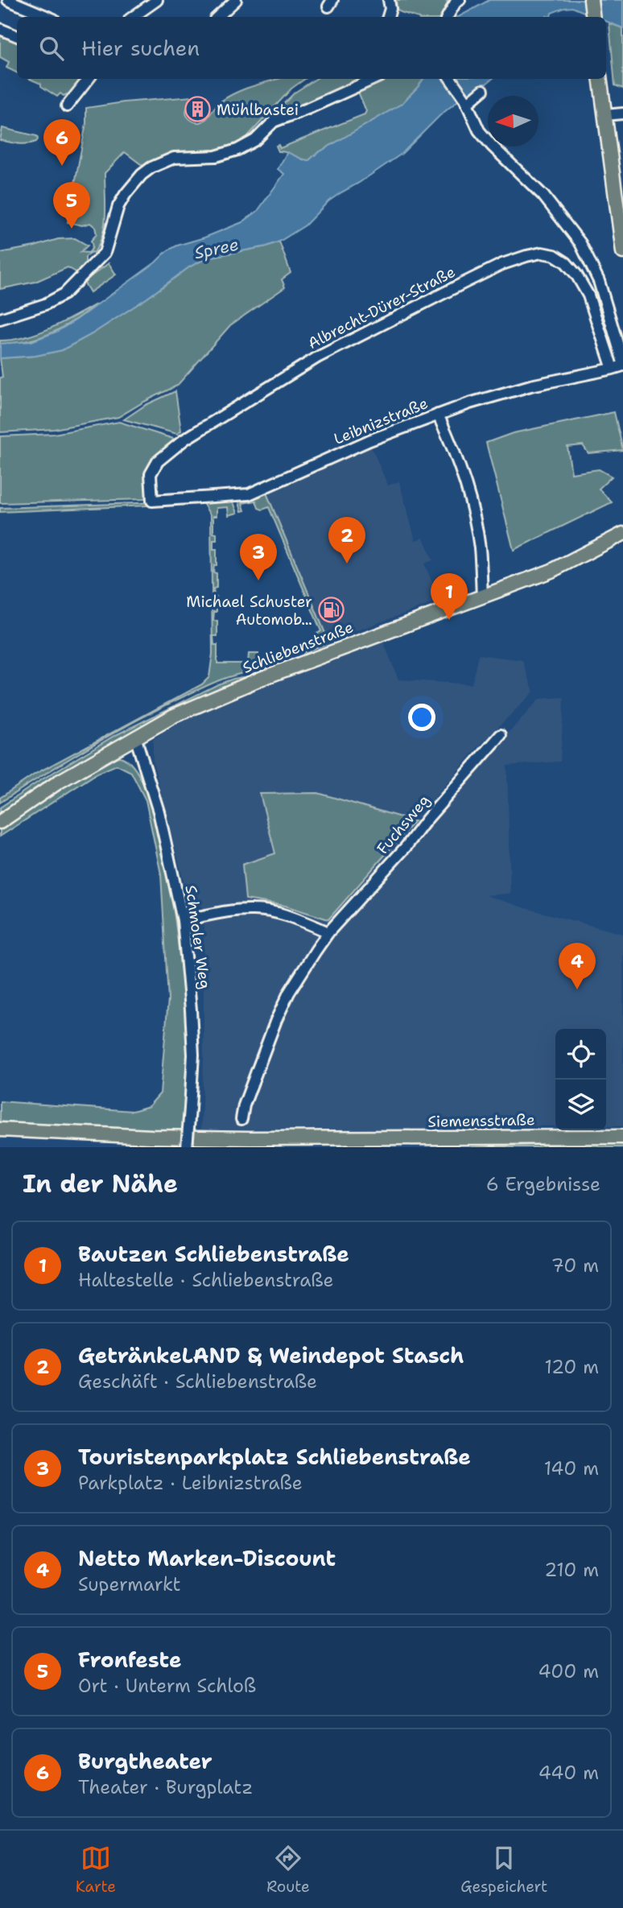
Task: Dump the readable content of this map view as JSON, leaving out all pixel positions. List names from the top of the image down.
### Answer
{
  "streets": {
    "main road": ["Schliebenstraße", "Siemensstraße"],
    "street": [
      "Albrecht-Dürer-Straße",
      "Leibnizstraße",
      "Fuchsweg",
      "Schmoler Weg"
    ]
  },
  "crossings": [
    ["Albrecht-Dürer-Straße", "Leibnizstraße"],
    ["Schliebenstraße", "Schmoler Weg"],
    ["Schmoler Weg", "Siemensstraße"]
  ],
  "water": ["Spree"],
  "places": {
    "building": ["Mühlbastei"],
    "fuel station": ["Michael Schuster Automob..."]
  },
  "north": "left",
  "page": {
    "search": "Hier suchen",
    "pins": [
      "6",
      "5",
      "2",
      "3",
      "1",
      "4"
    ],
    "heading": ["In der Nähe", "6 Ergebnisse"],
    "list": [
      {
        "mark": "1",
        "name": "Bautzen Schliebenstraße",
        "note": "Haltestelle · Schliebenstraße",
        "value": "70 m"
      },
      {
        "mark": "2",
        "name": "GetränkeLAND & Weindepot Stasch",
        "note": "Geschäft · Schliebenstraße",
        "value": "120 m"
      },
      {
        "mark": "3",
        "name": "Touristenparkplatz Schliebenstraße",
        "note": "Parkplatz · Leibnizstraße",
        "value": "140 m"
      },
      {
        "mark": "4",
        "name": "Netto Marken-Discount",
        "note": "Supermarkt",
        "value": "210 m"
      },
      {
        "mark": "5",
        "name": "Fronfeste",
        "note": "Ort · Unterm Schloß",
        "value": "400 m"
      },
      {
        "mark": "6",
        "name": "Burgtheater",
        "note": "Theater · Burgplatz",
        "value": "440 m"
      }
    ],
    "nav": ["Karte", "Route", "Gespeichert"]
  }
}
